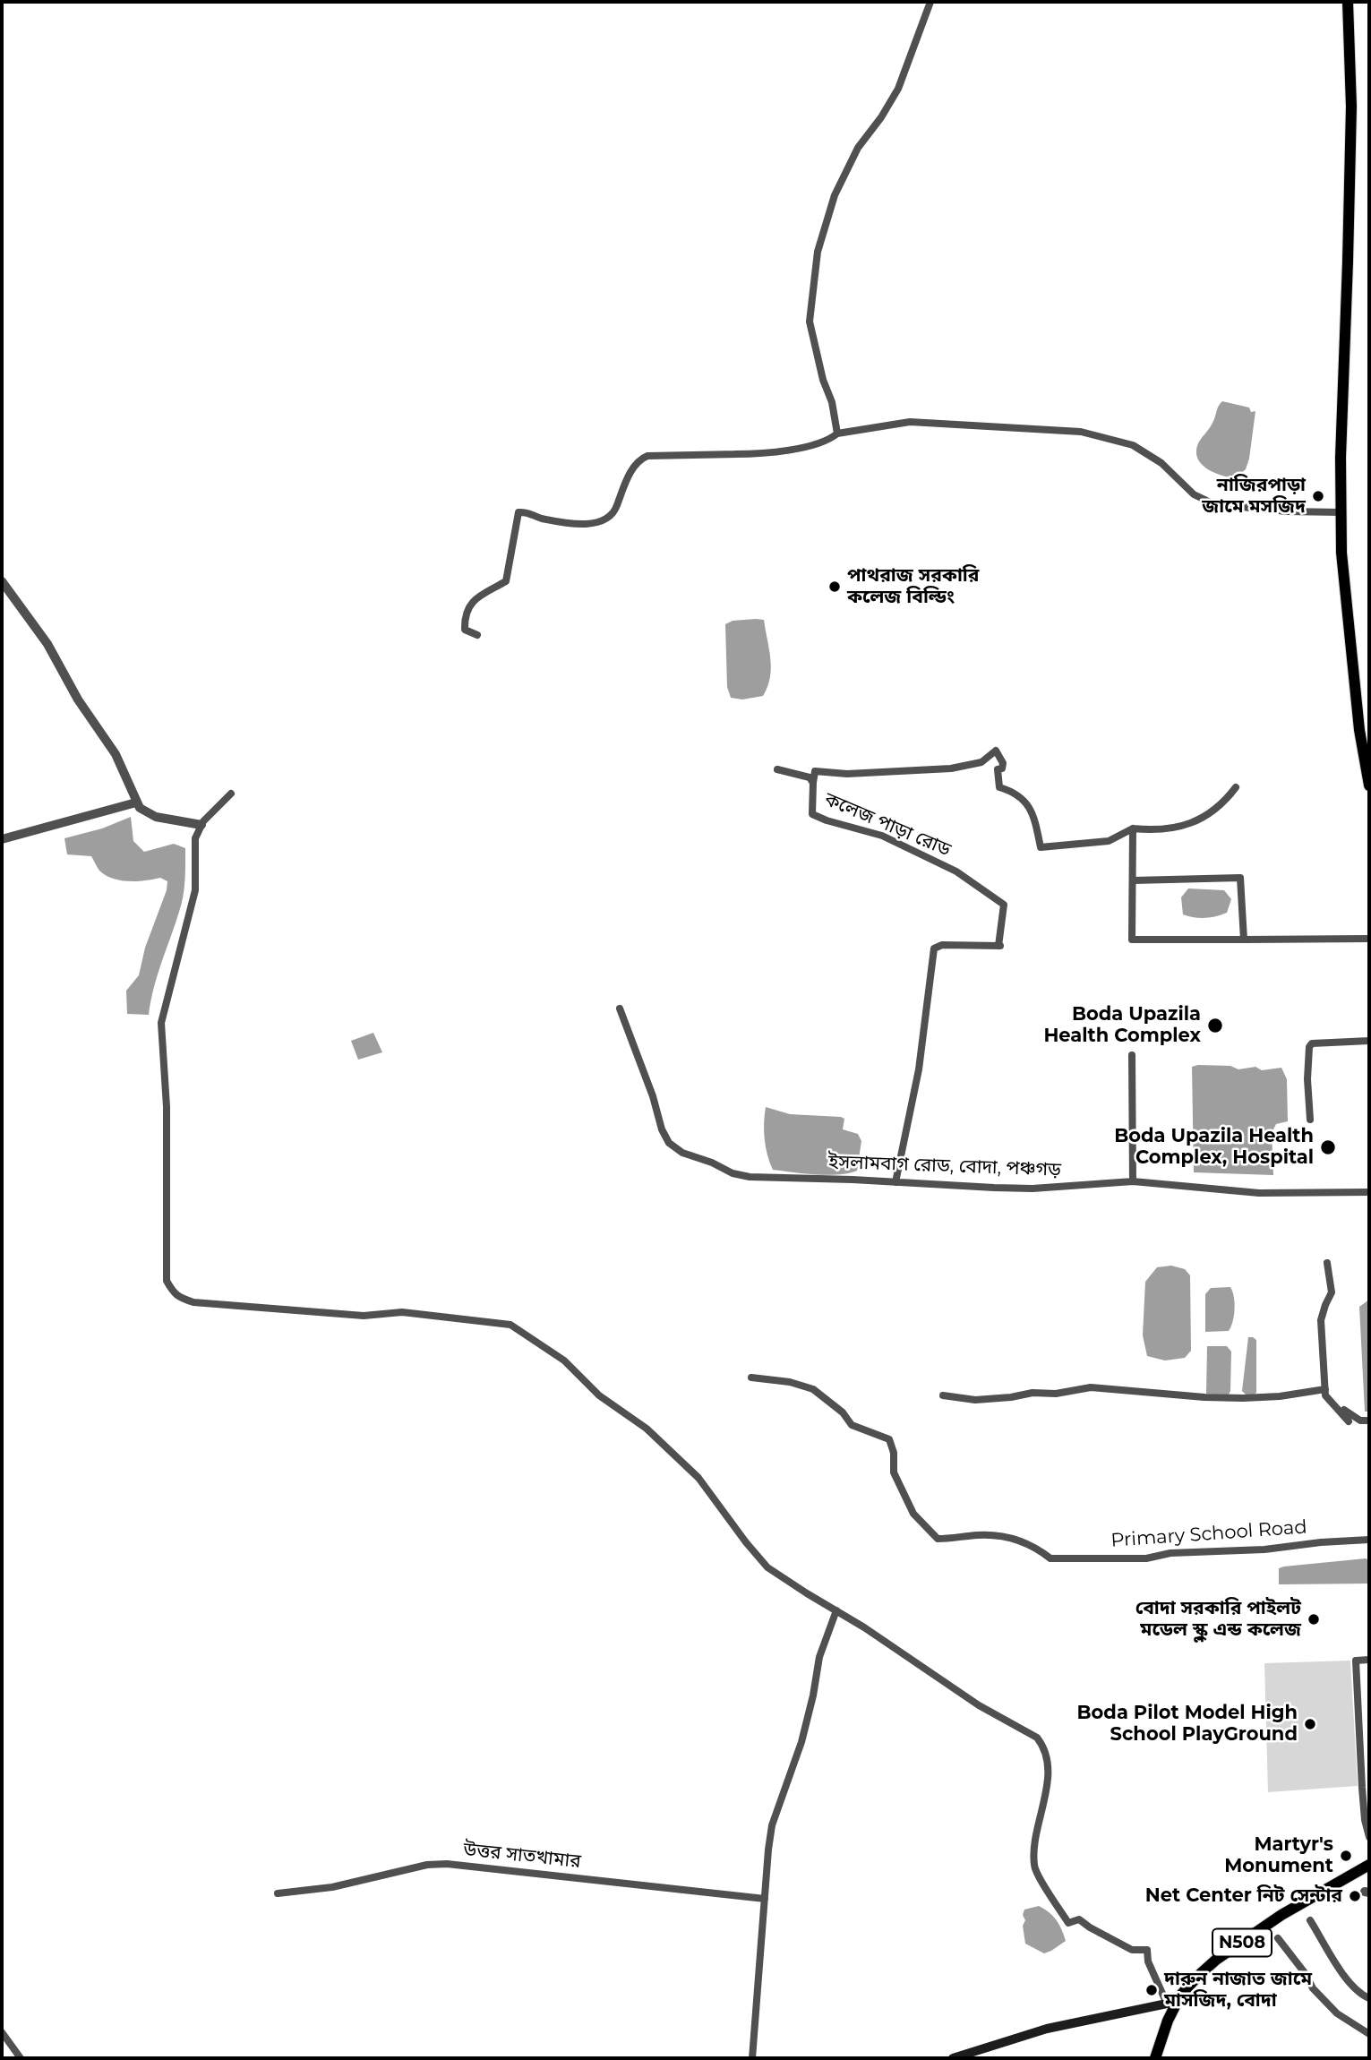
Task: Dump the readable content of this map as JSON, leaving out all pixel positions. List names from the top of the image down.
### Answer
{
  "streets": {
    "highway": ["N508"],
    "street": [
      "কলেজ পাড়া রোড",
      "ইসলামবাগ রোড, বোদা, পঞ্চগড়",
      "Primary School Road",
      "উত্তর সাতখামার"
    ]
  },
  "crossings": [
    ["কলেজ পাড়া রোড", "ইসলামবাগ রোড, বোদা, পঞ্চগড়"]
  ],
  "places": [
    "নাজিরপাড়া জামে মসজিদ",
    "পাথরাজ সরকারি কলেজ বিল্ডিং",
    "Boda Upazila Health Complex",
    "Boda Upazila Health Complex, Hospital",
    "বোদা সরকারি পাইলট মডেল স্কুল এন্ড কলেজ",
    "Boda Pilot Model High School PlayGround",
    "Martyr's Monument",
    "Net Center নিট সেন্টার",
    "দারুন নাজাত জামে মাসজিদ, বোদা"
  ]
}
